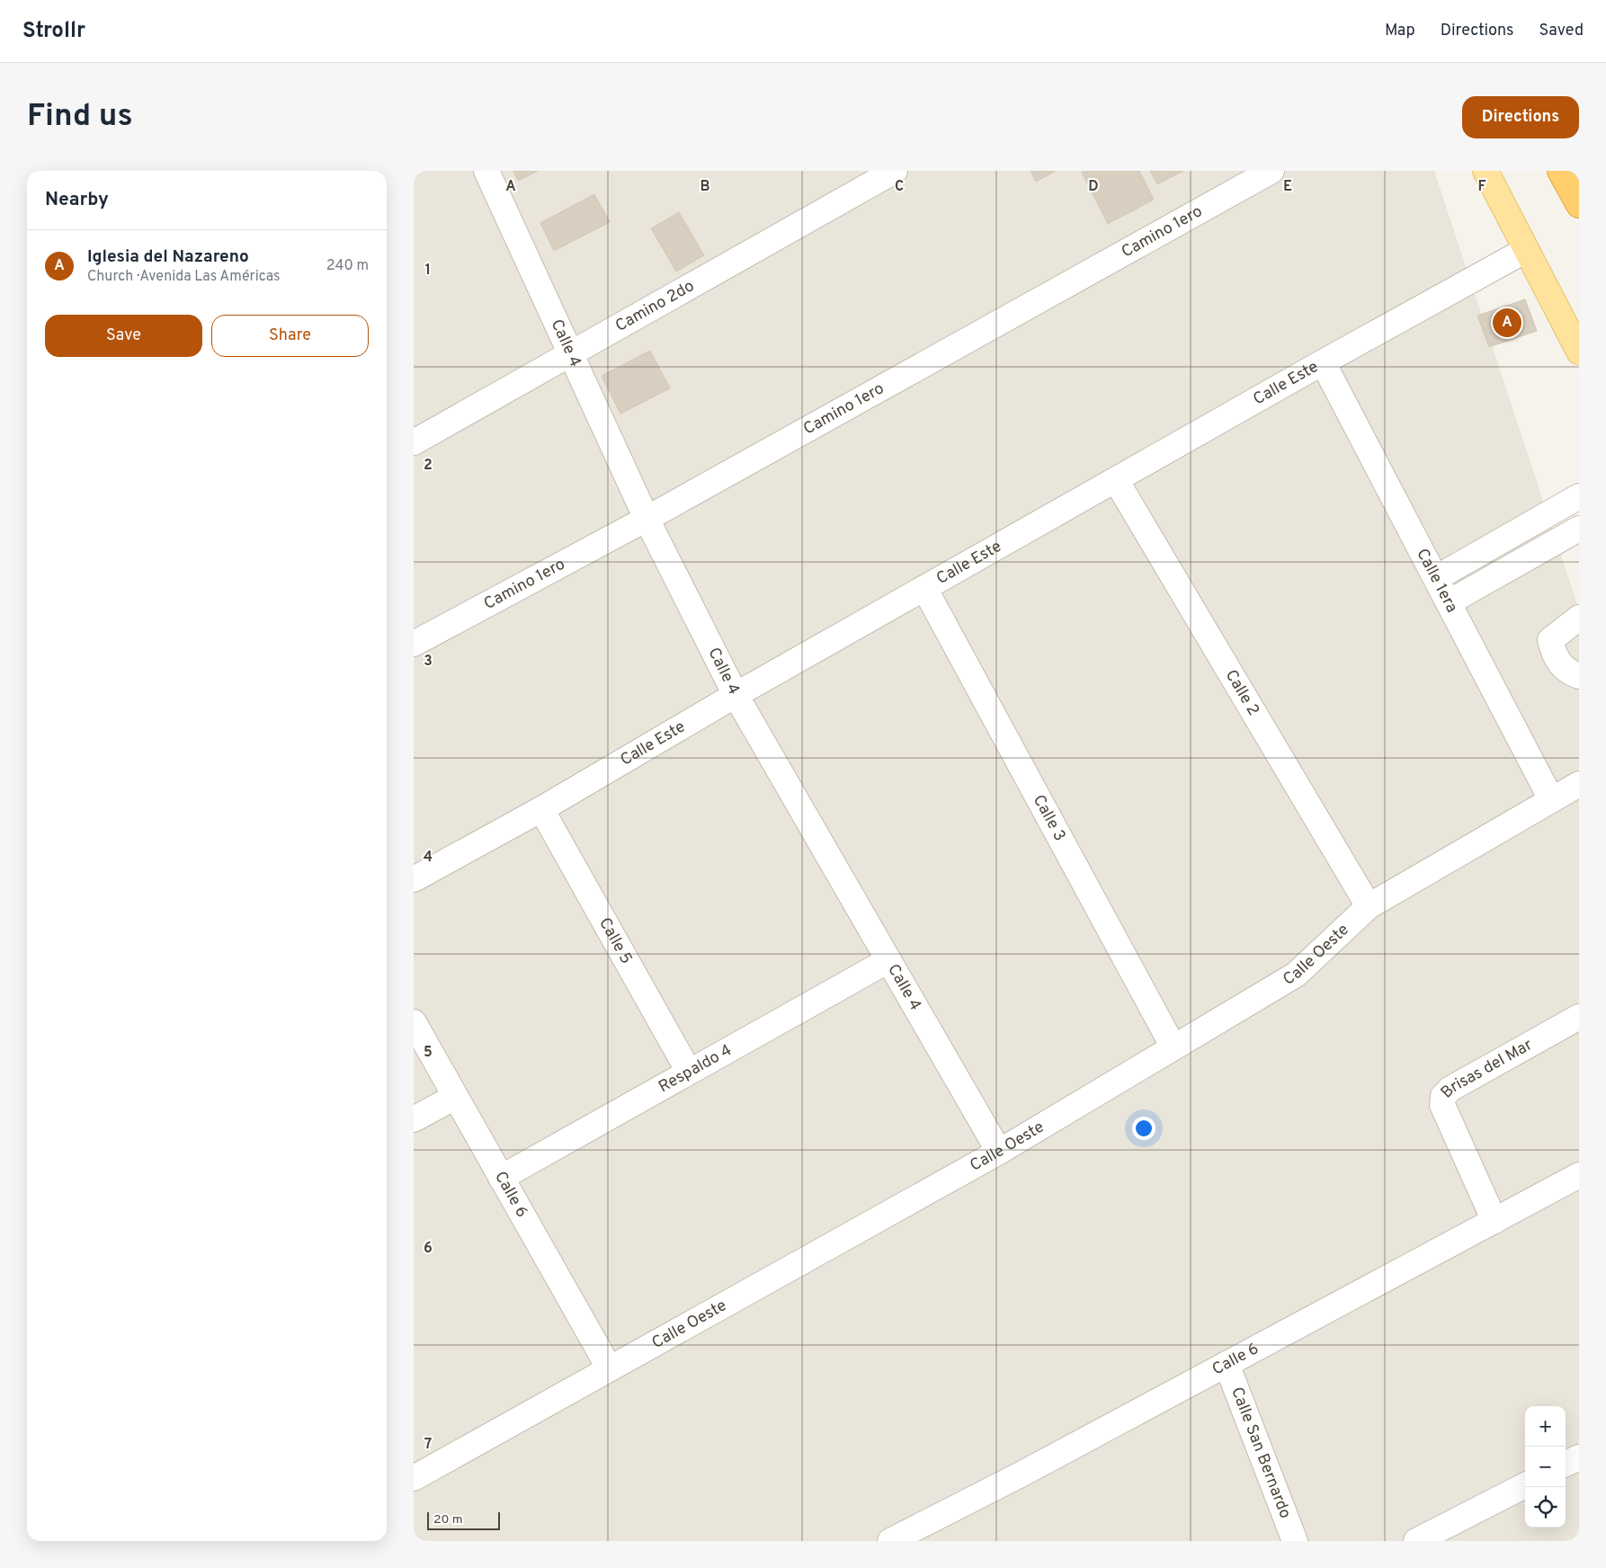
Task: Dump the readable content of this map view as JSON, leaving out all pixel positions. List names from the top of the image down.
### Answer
{
  "streets": {
    "street": [
      "Camino 1ero",
      "Camino 2do",
      "Calle 4",
      "Calle Este",
      "Calle 1era",
      "Calle 2",
      "Calle 3",
      "Calle 5",
      "Calle Oeste",
      "Respaldo 4",
      "Brisas del Mar",
      "Calle 6",
      "Calle San Bernardo"
    ]
  },
  "crossings": [
    ["Camino 1ero", "Calle 4"],
    ["Camino 2do", "Calle 4"],
    ["Calle 4", "Calle Este"],
    ["Calle 4", "Calle Oeste"],
    ["Calle 4", "Respaldo 4"],
    ["Calle Este", "Calle 1era"],
    ["Calle Este", "Calle 2"],
    ["Calle Este", "Calle 3"],
    ["Calle Este", "Calle 5"],
    ["Calle 1era", "Calle Oeste"],
    ["Calle 2", "Calle Oeste"],
    ["Calle 3", "Calle Oeste"],
    ["Calle 5", "Respaldo 4"],
    ["Calle Oeste", "Calle 6"],
    ["Respaldo 4", "Calle 6"],
    ["Brisas del Mar", "Calle 6"],
    ["Calle 6", "Calle San Bernardo"]
  ],
  "scale_bar": "20 m",
  "page": {
    "header": "Strollr",
    "nav": ["Map", "Directions", "Saved"],
    "buttons": [
      "Directions",
      ["Save", "Share"]
    ],
    "title": "Find us",
    "heading": "Nearby",
    "list": [
      {
        "mark": "A",
        "name": "Iglesia del Nazareno",
        "note": "Church · Avenida Las Américas",
        "value": "240 m"
      }
    ],
    "pins": "A",
    "map_buttons": ["+", "−"],
    "scale": "20 m"
  },
  "grid": {
    "columns": [
      "A",
      "B",
      "C",
      "D",
      "E",
      "F"
    ],
    "rows": [
      "1",
      "2",
      "3",
      "4",
      "5",
      "6",
      "7"
    ]
  }
}
